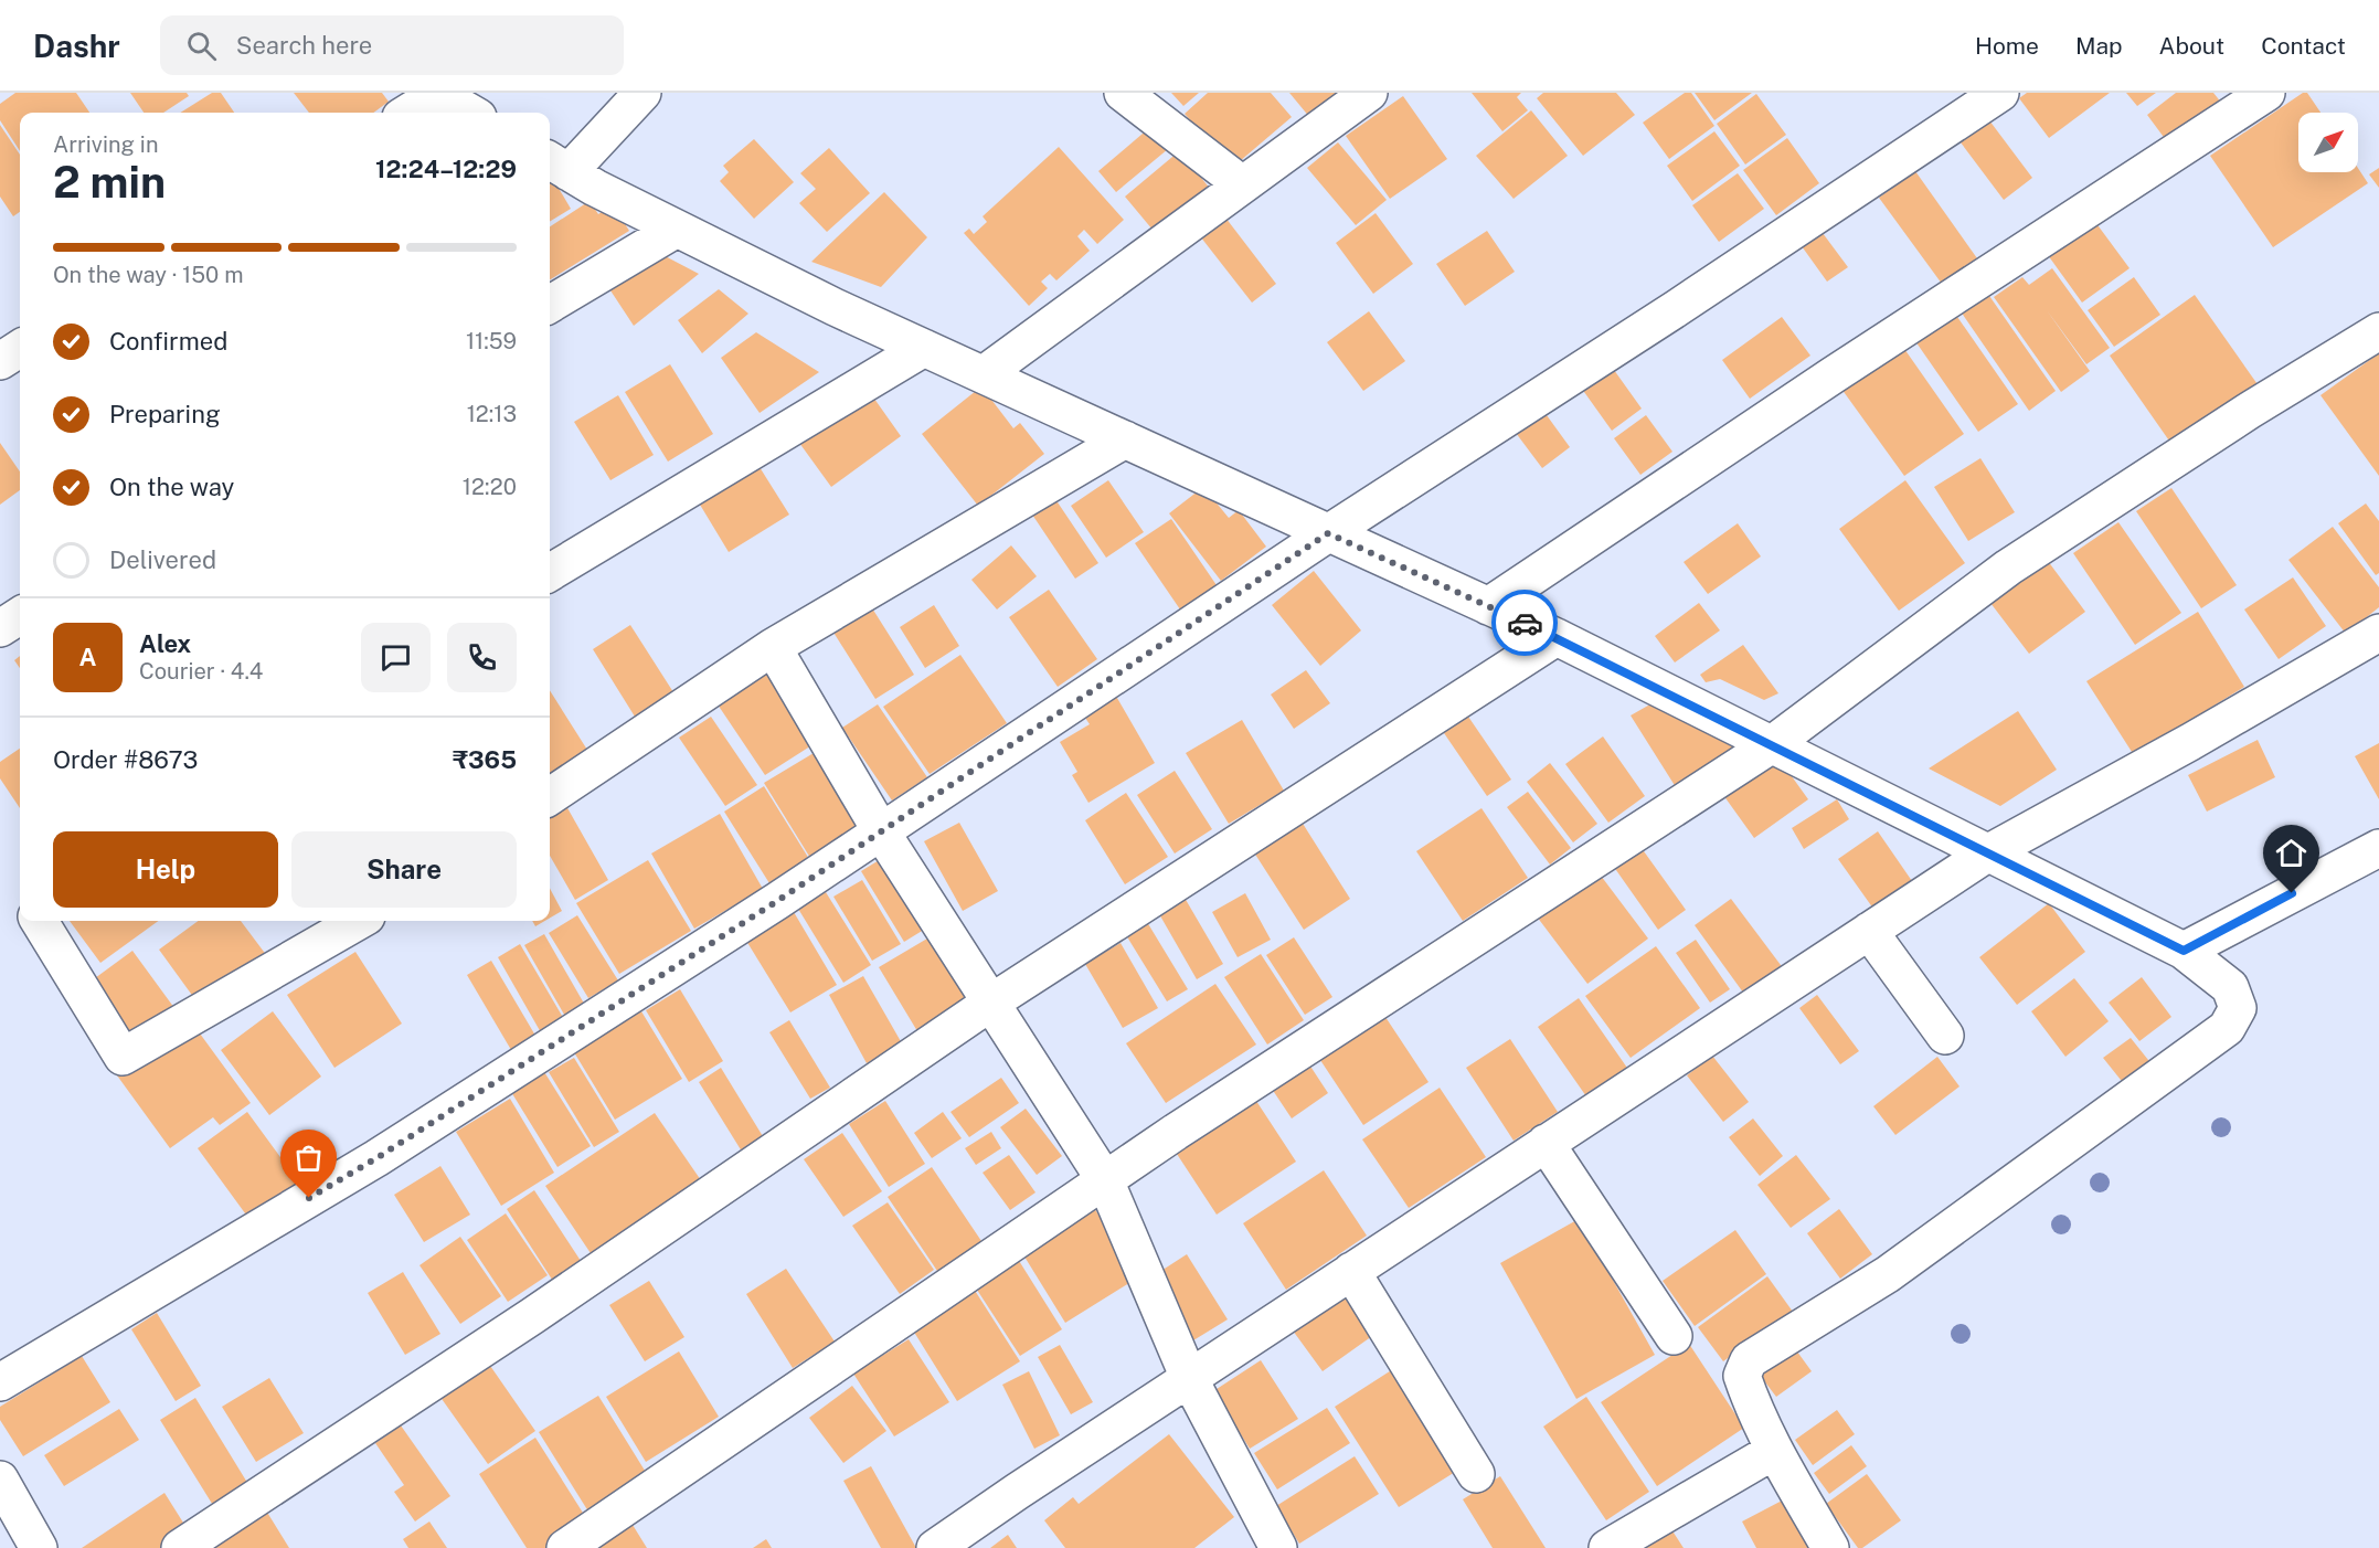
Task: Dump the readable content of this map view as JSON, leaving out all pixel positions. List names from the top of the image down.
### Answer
{
  "north": "top right",
  "page": {
    "header": "Dashr",
    "search": "Search here",
    "nav": [
      "Home",
      "Map",
      "About",
      "Contact"
    ],
    "heading": ["2 min", "Arriving in", "12:24–12:29"],
    "panel": [
      "Alex",
      "Courier · 4.4",
      "Order #8673",
      "₹365"
    ],
    "bar": "On the way · 150 m",
    "list": [
      ["Confirmed", "11:59"],
      ["Preparing", "12:13"],
      ["On the way", "12:20"],
      "Delivered"
    ],
    "round": "A",
    "buttons": ["Help", "Share"]
  }
}
